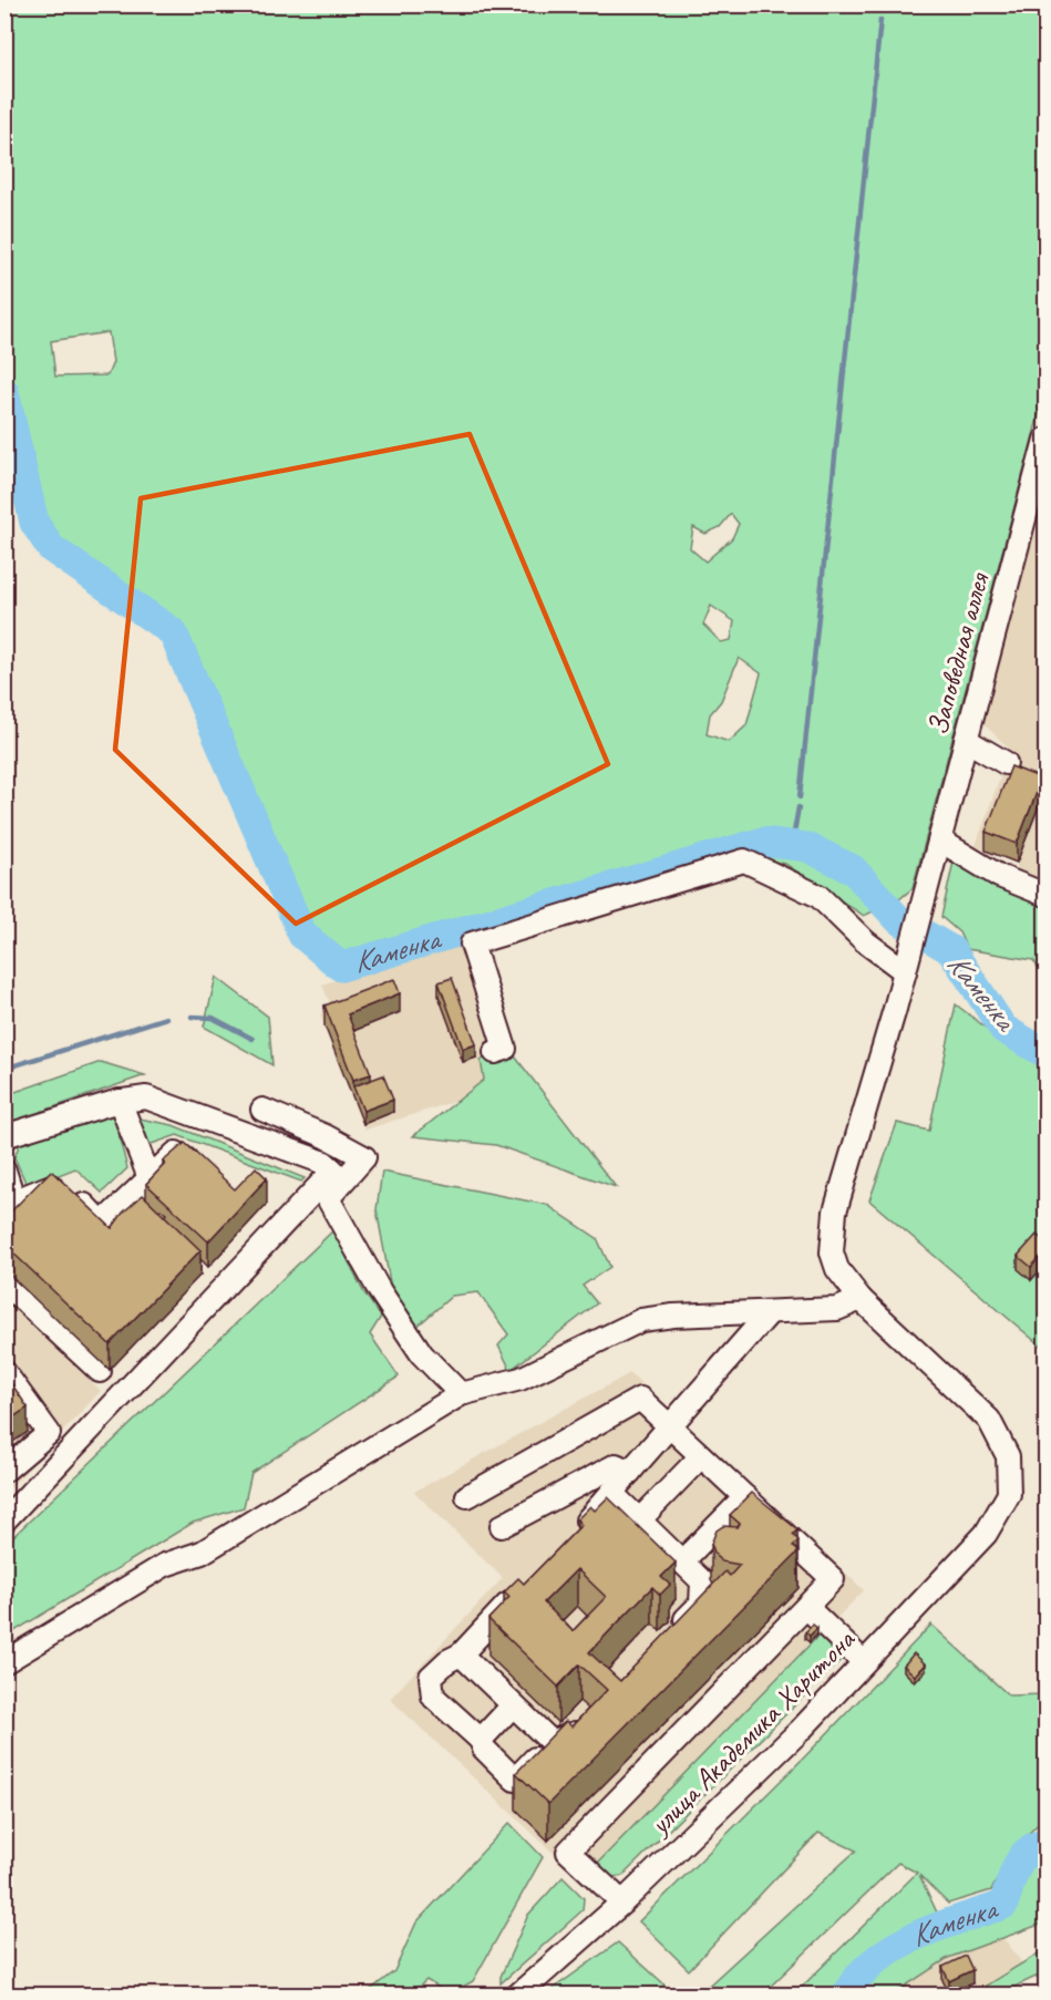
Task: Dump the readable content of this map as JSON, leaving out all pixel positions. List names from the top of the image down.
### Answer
{
  "streets": {
    "street": ["Заповедная аллея", "улица Академика Харитона"]
  },
  "water": ["Каменка"]
}
